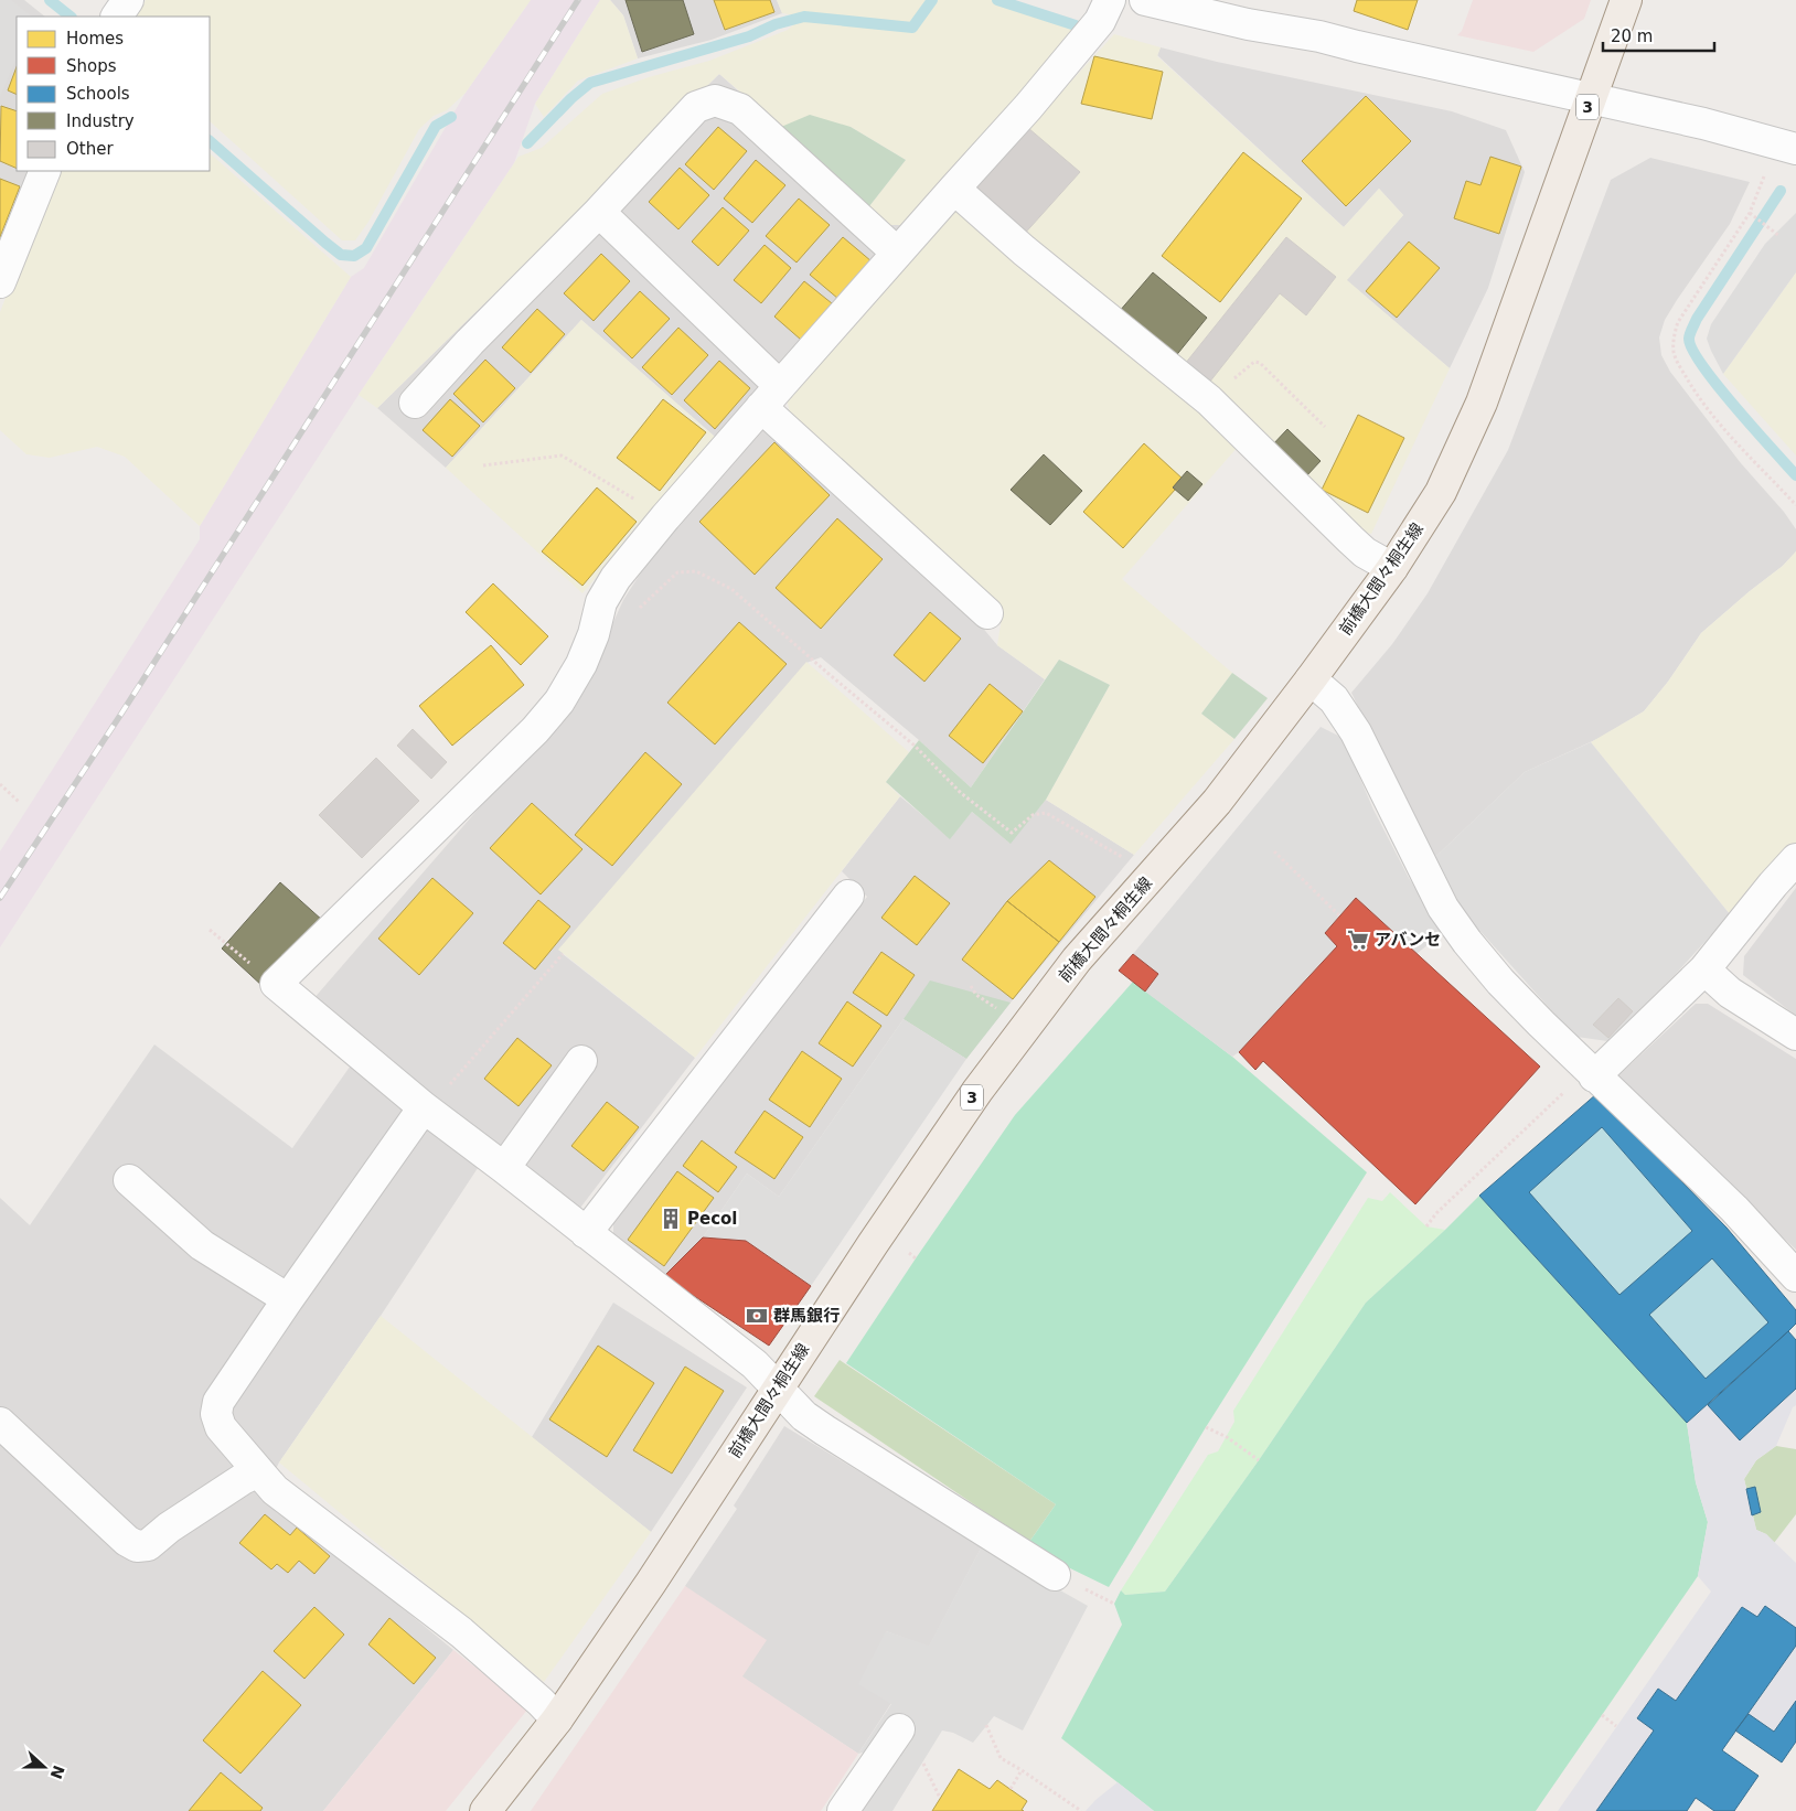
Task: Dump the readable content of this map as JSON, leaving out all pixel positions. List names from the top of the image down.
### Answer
{
  "streets": {
    "main road": ["3", "前橋大間々桐生線"]
  },
  "places": {
    "supermarket": ["アバンセ"],
    "building": ["Pecol"],
    "bank": ["群馬銀行"]
  },
  "legend": [
    "Homes",
    "Shops",
    "Schools",
    "Industry",
    "Other"
  ],
  "scale_bar": "20 m",
  "north": "right"
}
